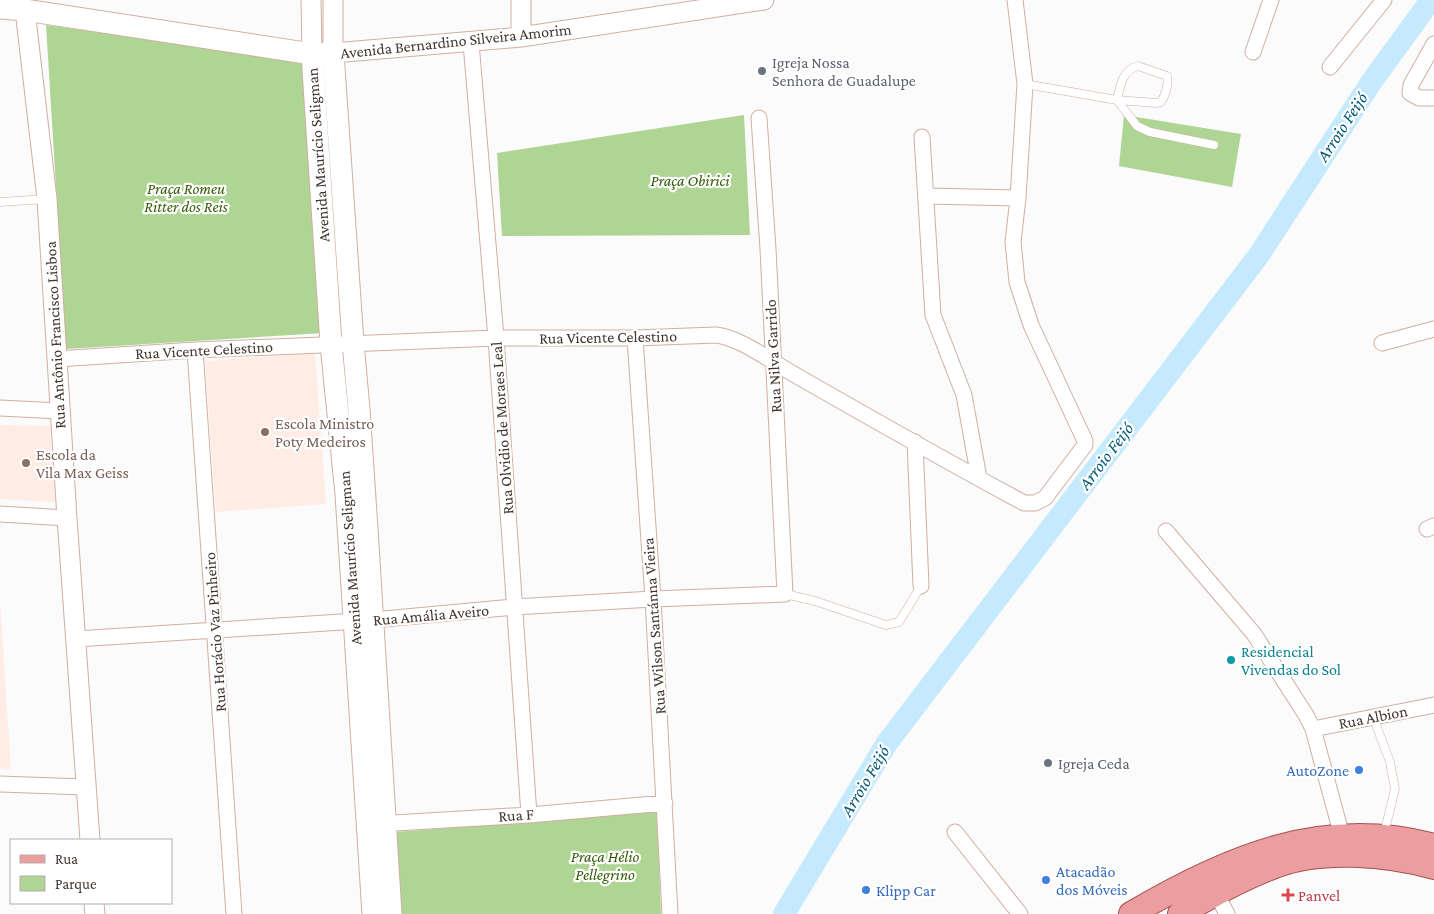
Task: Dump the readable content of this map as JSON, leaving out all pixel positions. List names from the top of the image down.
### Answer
{
  "streets": {
    "main road": ["Avenida Bernardino Silveira Amorim", "Avenida Maurício Seligman"],
    "street": [
      "Rua Antônio Francisco Lisboa",
      "Rua Vicente Celestino",
      "Rua Nilva Garrido",
      "Rua Olvidio de Moraes Leal",
      "Rua Amália Aveiro",
      "Rua Wilson Santánna Vieira",
      "Rua Horácio Vaz Pinheiro",
      "Rua Albion",
      "Rua F"
    ]
  },
  "crossings": [
    ["Avenida Bernardino Silveira Amorim", "Avenida Maurício Seligman"],
    ["Avenida Bernardino Silveira Amorim", "Rua Antônio Francisco Lisboa"],
    ["Avenida Bernardino Silveira Amorim", "Rua Olvidio de Moraes Leal"],
    ["Avenida Maurício Seligman", "Rua Vicente Celestino"],
    ["Avenida Maurício Seligman", "Rua Amália Aveiro"],
    ["Avenida Maurício Seligman", "Rua F"],
    ["Rua Antônio Francisco Lisboa", "Rua Vicente Celestino"],
    ["Rua Antônio Francisco Lisboa", "Rua Amália Aveiro"],
    ["Rua Vicente Celestino", "Rua Nilva Garrido"],
    ["Rua Vicente Celestino", "Rua Olvidio de Moraes Leal"],
    ["Rua Vicente Celestino", "Rua Wilson Santánna Vieira"],
    ["Rua Vicente Celestino", "Rua Horácio Vaz Pinheiro"],
    ["Rua Nilva Garrido", "Rua Amália Aveiro"],
    ["Rua Olvidio de Moraes Leal", "Rua Amália Aveiro"],
    ["Rua Olvidio de Moraes Leal", "Rua F"],
    ["Rua Amália Aveiro", "Rua Wilson Santánna Vieira"],
    ["Rua Amália Aveiro", "Rua Horácio Vaz Pinheiro"],
    ["Rua Wilson Santánna Vieira", "Rua F"]
  ],
  "water": ["Arroio Feijó"],
  "parks": ["Praça Obirici", "Praça Romeu Ritter dos Reis", "Praça Hélio Pellegrino"],
  "places": {
    "other": [
      "Igreja Nossa Senhora de Guadalupe",
      "Escola Ministro Poty Medeiros",
      "Escola da Vila Max Geiss",
      "Residencial Vivendas do Sol",
      "Igreja Ceda",
      "AutoZone",
      "Atacadão dos Móveis",
      "Klipp Car"
    ],
    "health": ["Panvel"]
  },
  "legend": ["Rua", "Parque"]
}
